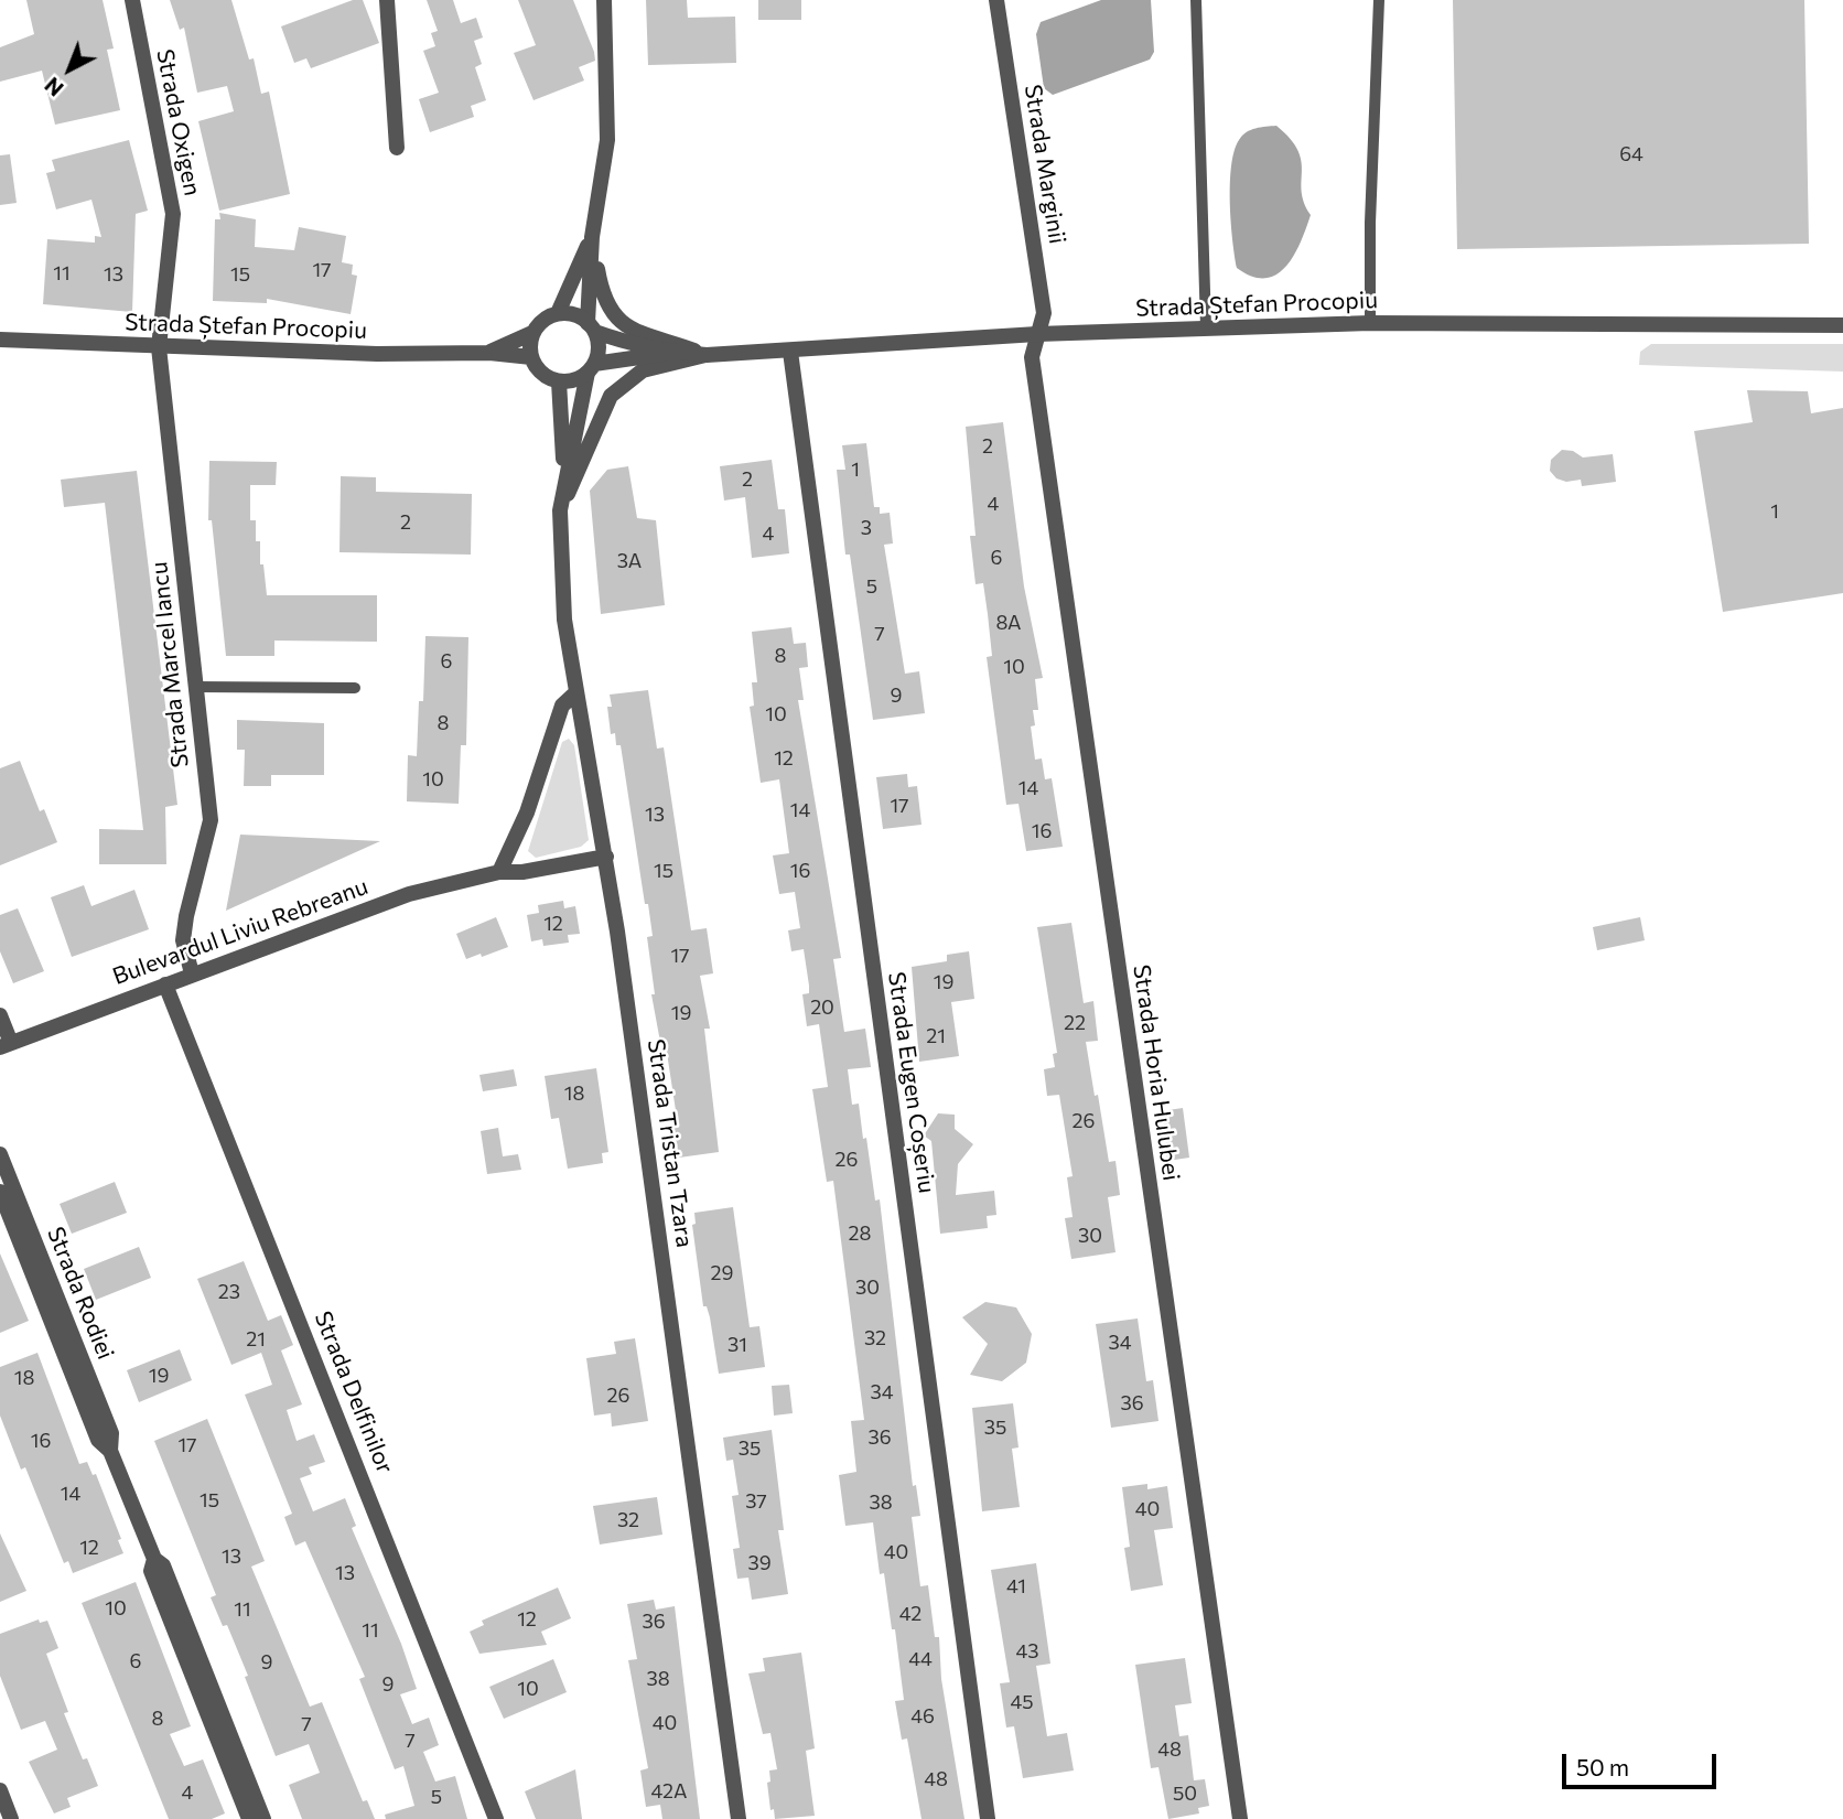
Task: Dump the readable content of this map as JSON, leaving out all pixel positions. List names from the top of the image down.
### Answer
{
  "streets": {
    "street": [
      "Strada Oxigen",
      "Strada Marginii",
      "Strada Ștefan Procopiu",
      "Strada Marcel Iancu",
      "Bulevardul Liviu Rebreanu",
      "Strada Horia Hulubei",
      "Strada Eugen Coșeriu",
      "Strada Tristan Tzara",
      "Strada Rodiei",
      "Strada Delfinilor"
    ]
  },
  "crossings": [
    ["Strada Oxigen", "Strada Ștefan Procopiu"],
    ["Strada Oxigen", "Strada Marcel Iancu"],
    ["Strada Marginii", "Strada Ștefan Procopiu"],
    ["Strada Marginii", "Strada Horia Hulubei"],
    ["Strada Ștefan Procopiu", "Strada Marcel Iancu"],
    ["Strada Ștefan Procopiu", "Strada Horia Hulubei"],
    ["Strada Ștefan Procopiu", "Strada Eugen Coșeriu"],
    ["Strada Ștefan Procopiu", "Strada Tristan Tzara"],
    ["Strada Marcel Iancu", "Bulevardul Liviu Rebreanu"],
    ["Bulevardul Liviu Rebreanu", "Strada Tristan Tzara"],
    ["Bulevardul Liviu Rebreanu", "Strada Delfinilor"]
  ],
  "house_numbers": [
    "64",
    "17",
    "11",
    "13",
    "15",
    "2",
    "1",
    "2",
    "4",
    "1",
    "2",
    "3",
    "4",
    "6",
    "3A",
    "5",
    "8A",
    "7",
    "8",
    "6",
    "10",
    "9",
    "10",
    "8",
    "12",
    "10",
    "14",
    "17",
    "14",
    "13",
    "16",
    "15",
    "16",
    "12",
    "17",
    "19",
    "20",
    "19",
    "22",
    "21",
    "18",
    "26",
    "26",
    "28",
    "30",
    "29",
    "30",
    "23",
    "32",
    "21",
    "34",
    "31",
    "19",
    "18",
    "34",
    "26",
    "36",
    "35",
    "36",
    "16",
    "17",
    "35",
    "14",
    "15",
    "37",
    "38",
    "40",
    "32",
    "12",
    "40",
    "13",
    "39",
    "13",
    "41",
    "10",
    "11",
    "42",
    "12",
    "36",
    "11",
    "43",
    "44",
    "6",
    "9",
    "38",
    "9",
    "10",
    "45",
    "46",
    "8",
    "40",
    "7",
    "7",
    "48",
    "48",
    "42A",
    "4",
    "50",
    "5"
  ],
  "scale_bar": "50 m",
  "north": "bottom left"
}
